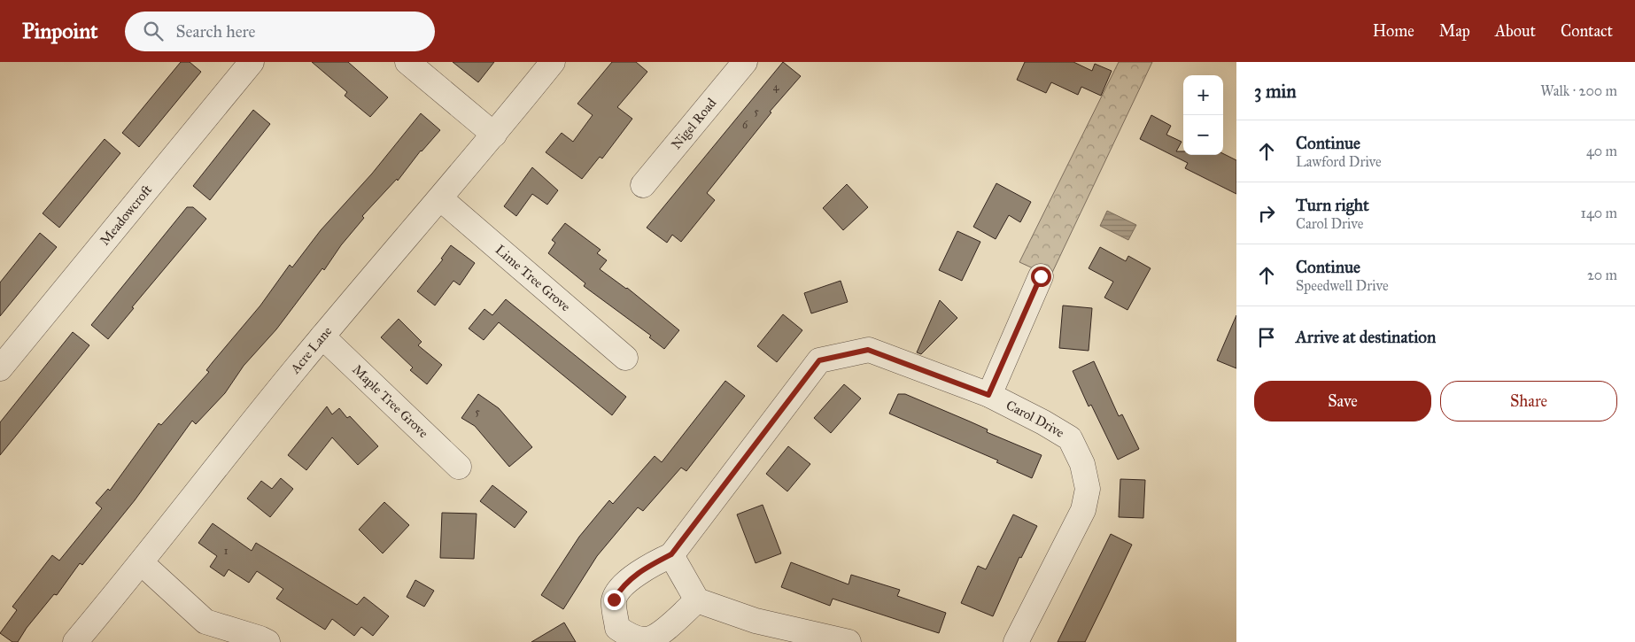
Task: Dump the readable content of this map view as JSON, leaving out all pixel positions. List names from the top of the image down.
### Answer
{
  "streets": {
    "street": [
      "Nigel Road",
      "Meadowcroft",
      "Lime Tree Grove",
      "Acre Lane",
      "Maple Tree Grove",
      "Carol Drive"
    ]
  },
  "crossings": [
    ["Lime Tree Grove", "Acre Lane"],
    ["Acre Lane", "Maple Tree Grove"]
  ],
  "house_numbers": [
    "4",
    "5",
    "6",
    "5",
    "1"
  ],
  "page": {
    "header": "Pinpoint",
    "search": "Search here",
    "nav": [
      "Home",
      "Map",
      "About",
      "Contact"
    ],
    "heading": ["3 min", "Walk · 200 m"],
    "map_buttons": ["+", "−"],
    "list": [
      ["Continue", "Lawford Drive", "40 m"],
      ["Turn right", "Carol Drive", "140 m"],
      ["Continue", "Speedwell Drive", "20 m"],
      "Arrive at destination"
    ],
    "buttons": ["Save", "Share"]
  }
}
